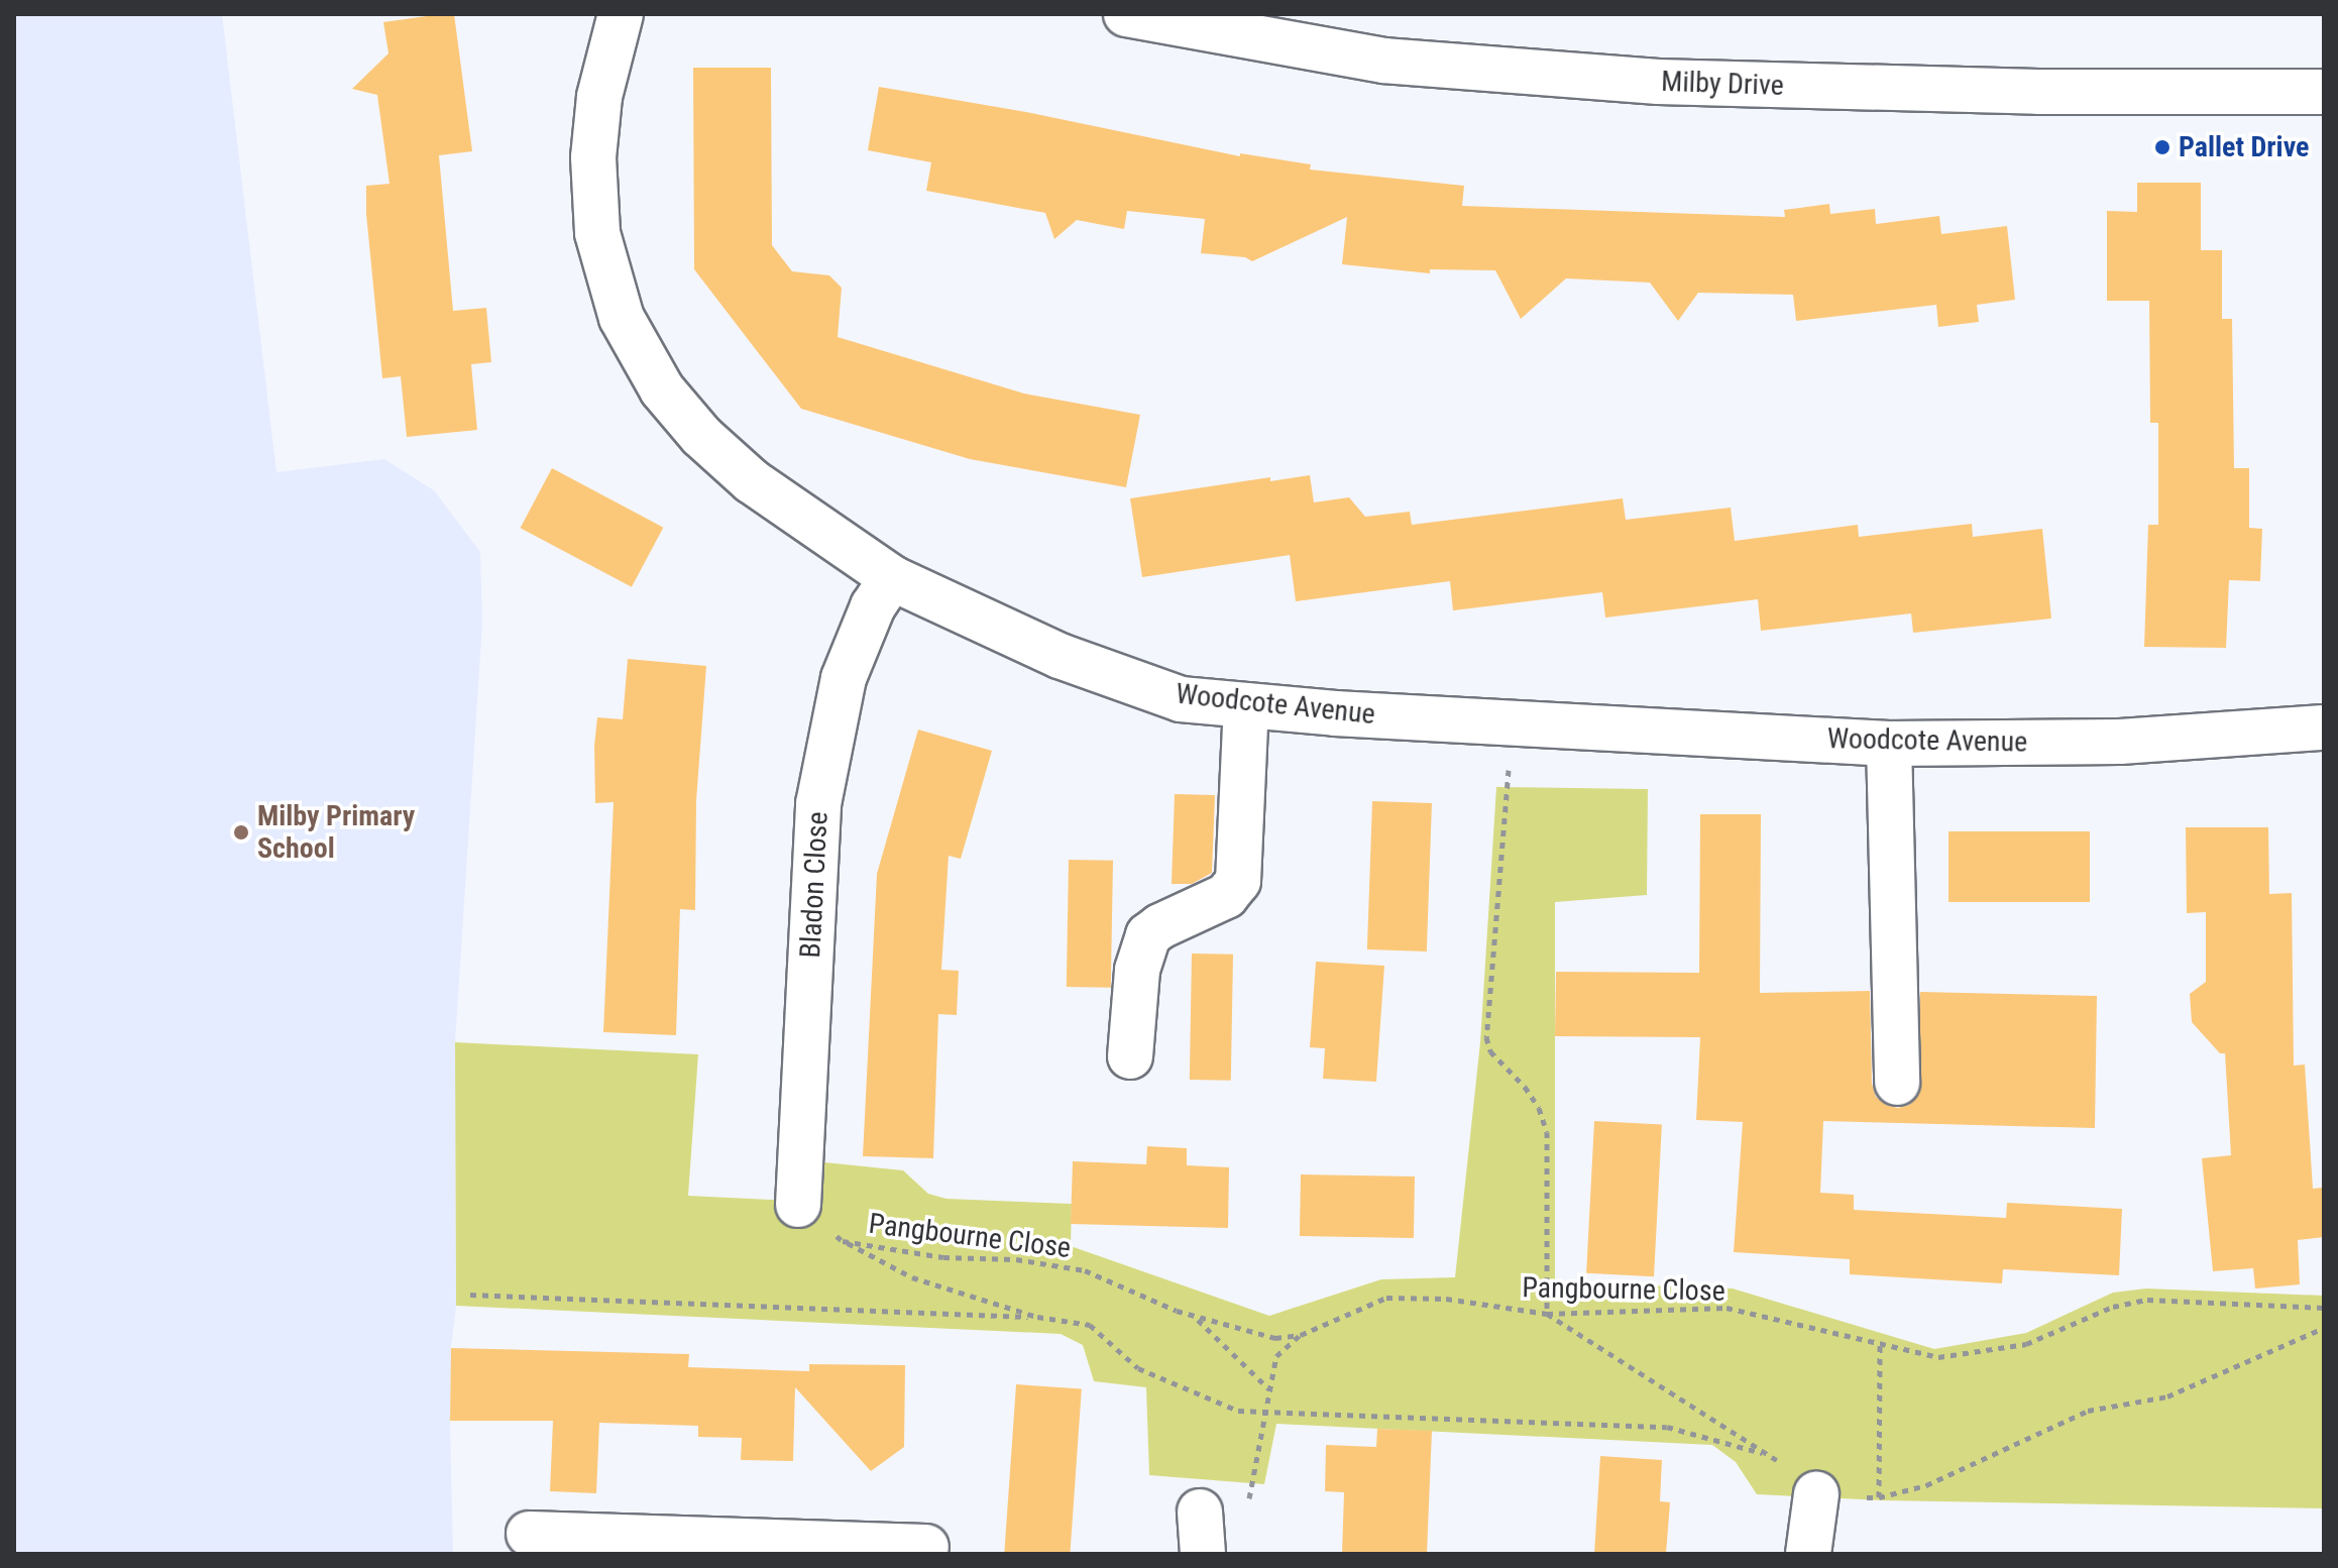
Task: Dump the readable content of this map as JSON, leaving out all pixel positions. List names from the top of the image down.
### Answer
{
  "streets": {
    "street": ["Milby Drive", "Woodcote Avenue", "Bladon Close"],
    "path": ["Pangbourne Close"]
  },
  "crossings": [
    ["Woodcote Avenue", "Bladon Close"],
    ["Bladon Close", "Pangbourne Close"]
  ],
  "places": ["Pallet Drive", "Milby Primary School"]
}
